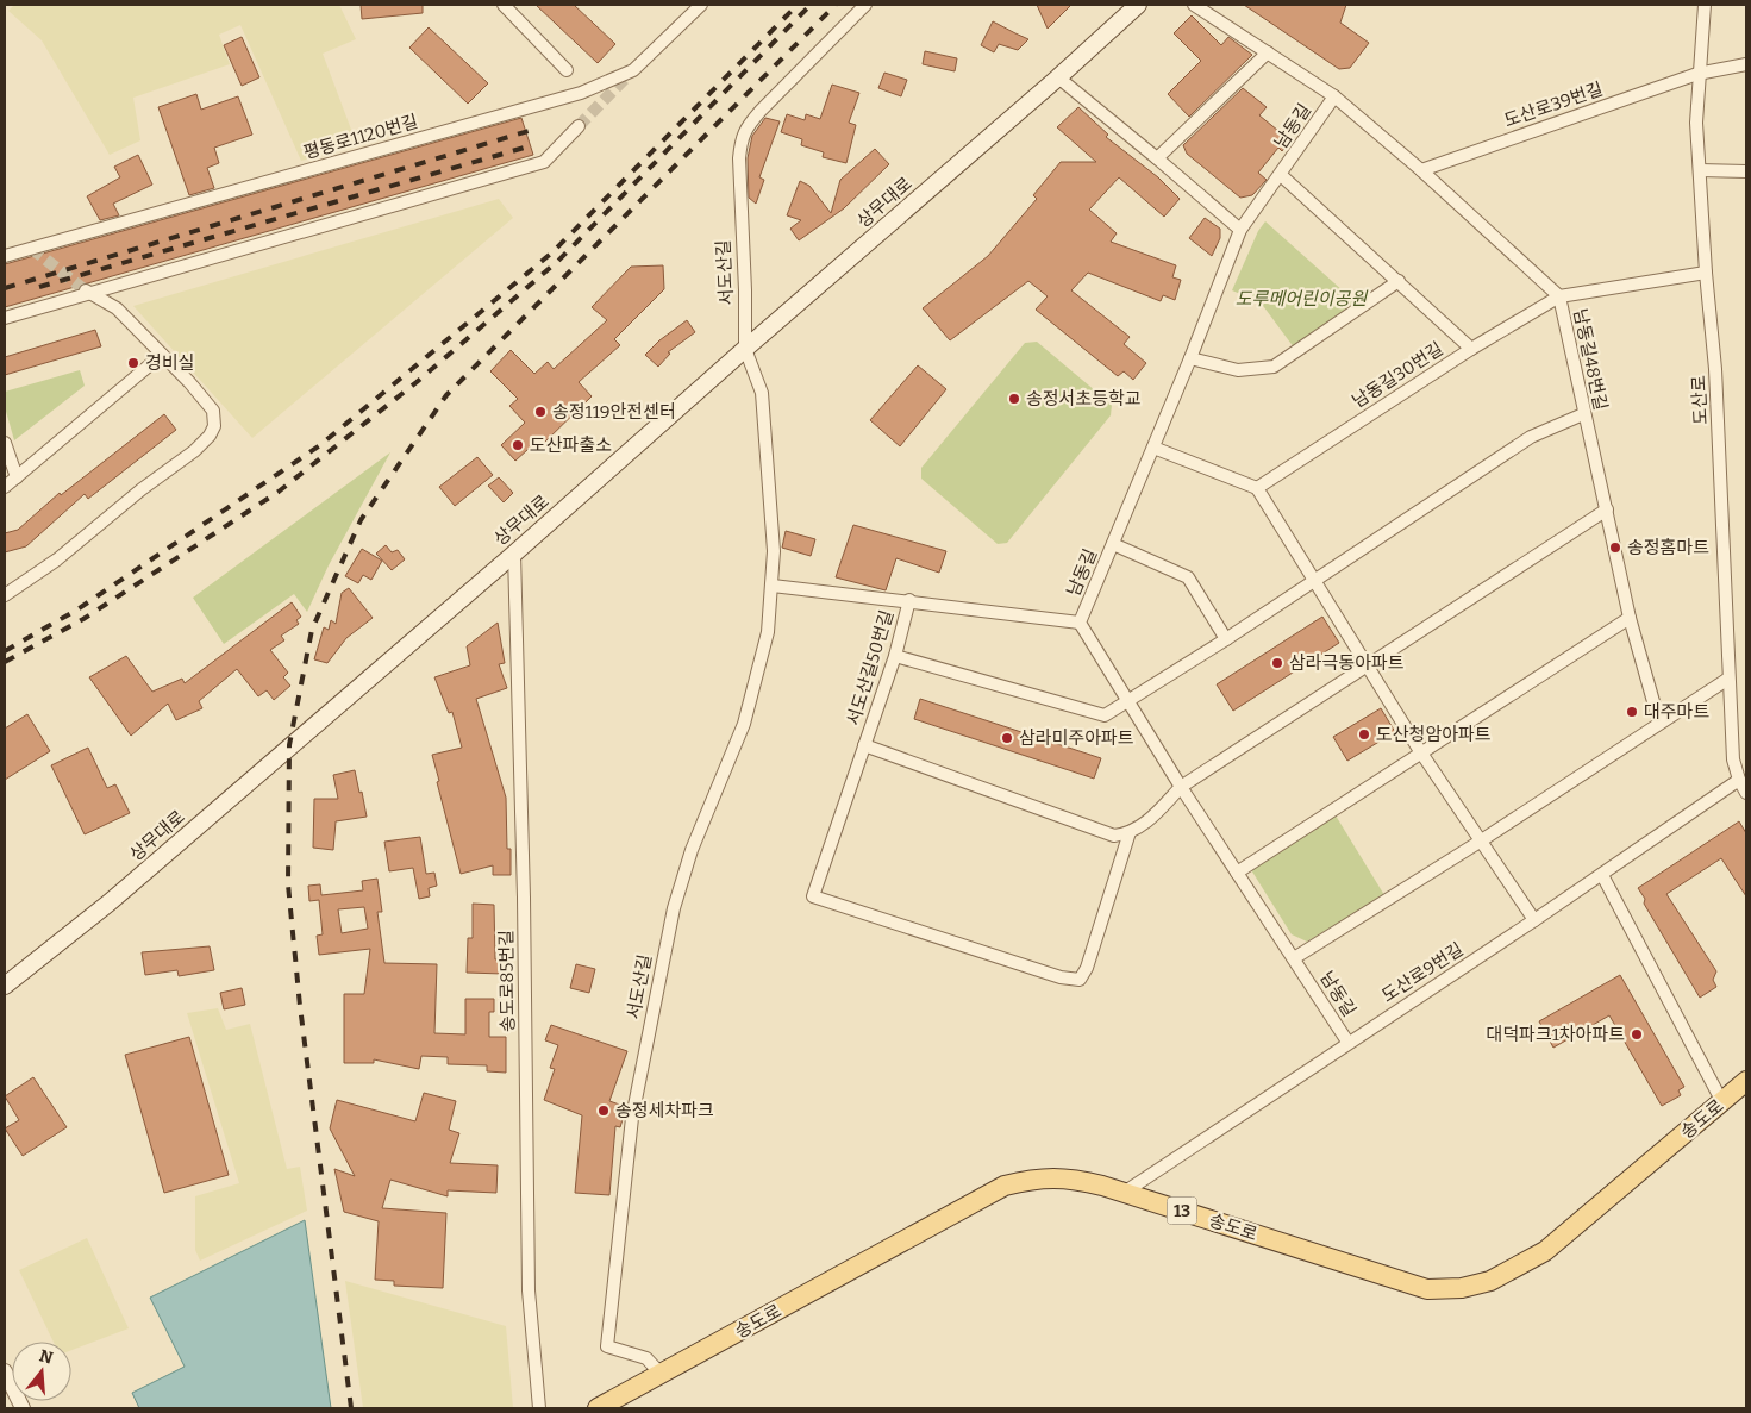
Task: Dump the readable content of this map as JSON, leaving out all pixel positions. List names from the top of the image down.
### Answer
{
  "streets": {
    "main road": ["상무대로", "송도로", "13"],
    "street": [
      "도산로39번길",
      "남동길",
      "평동로1120번길",
      "서도산길",
      "남동길48번길",
      "남동길30번길",
      "도산로",
      "서도산길50번길",
      "도산로9번길",
      "송도로85번길"
    ]
  },
  "crossings": [
    ["도산로39번길", "남동길48번길"],
    ["도산로39번길", "도산로"],
    ["남동길", "남동길48번길"],
    ["남동길", "남동길30번길"],
    ["남동길", "도산로9번길"],
    ["상무대로", "서도산길"],
    ["상무대로", "송도로85번길"],
    ["서도산길", "송도로"],
    ["남동길48번길", "남동길30번길"],
    ["도산로", "도산로9번길"],
    ["도산로9번길", "송도로"]
  ],
  "parks": ["도루메어린이공원"],
  "places": [
    "경비실",
    "송정서초등학교",
    "송정119안전센터",
    "도산파출소",
    "송정홈마트",
    "삼라극동아파트",
    "대주마트",
    "도산청암아파트",
    "삼라미주아파트",
    "대덕파크1차아파트",
    "송정세차파크"
  ],
  "north": "top"
}
